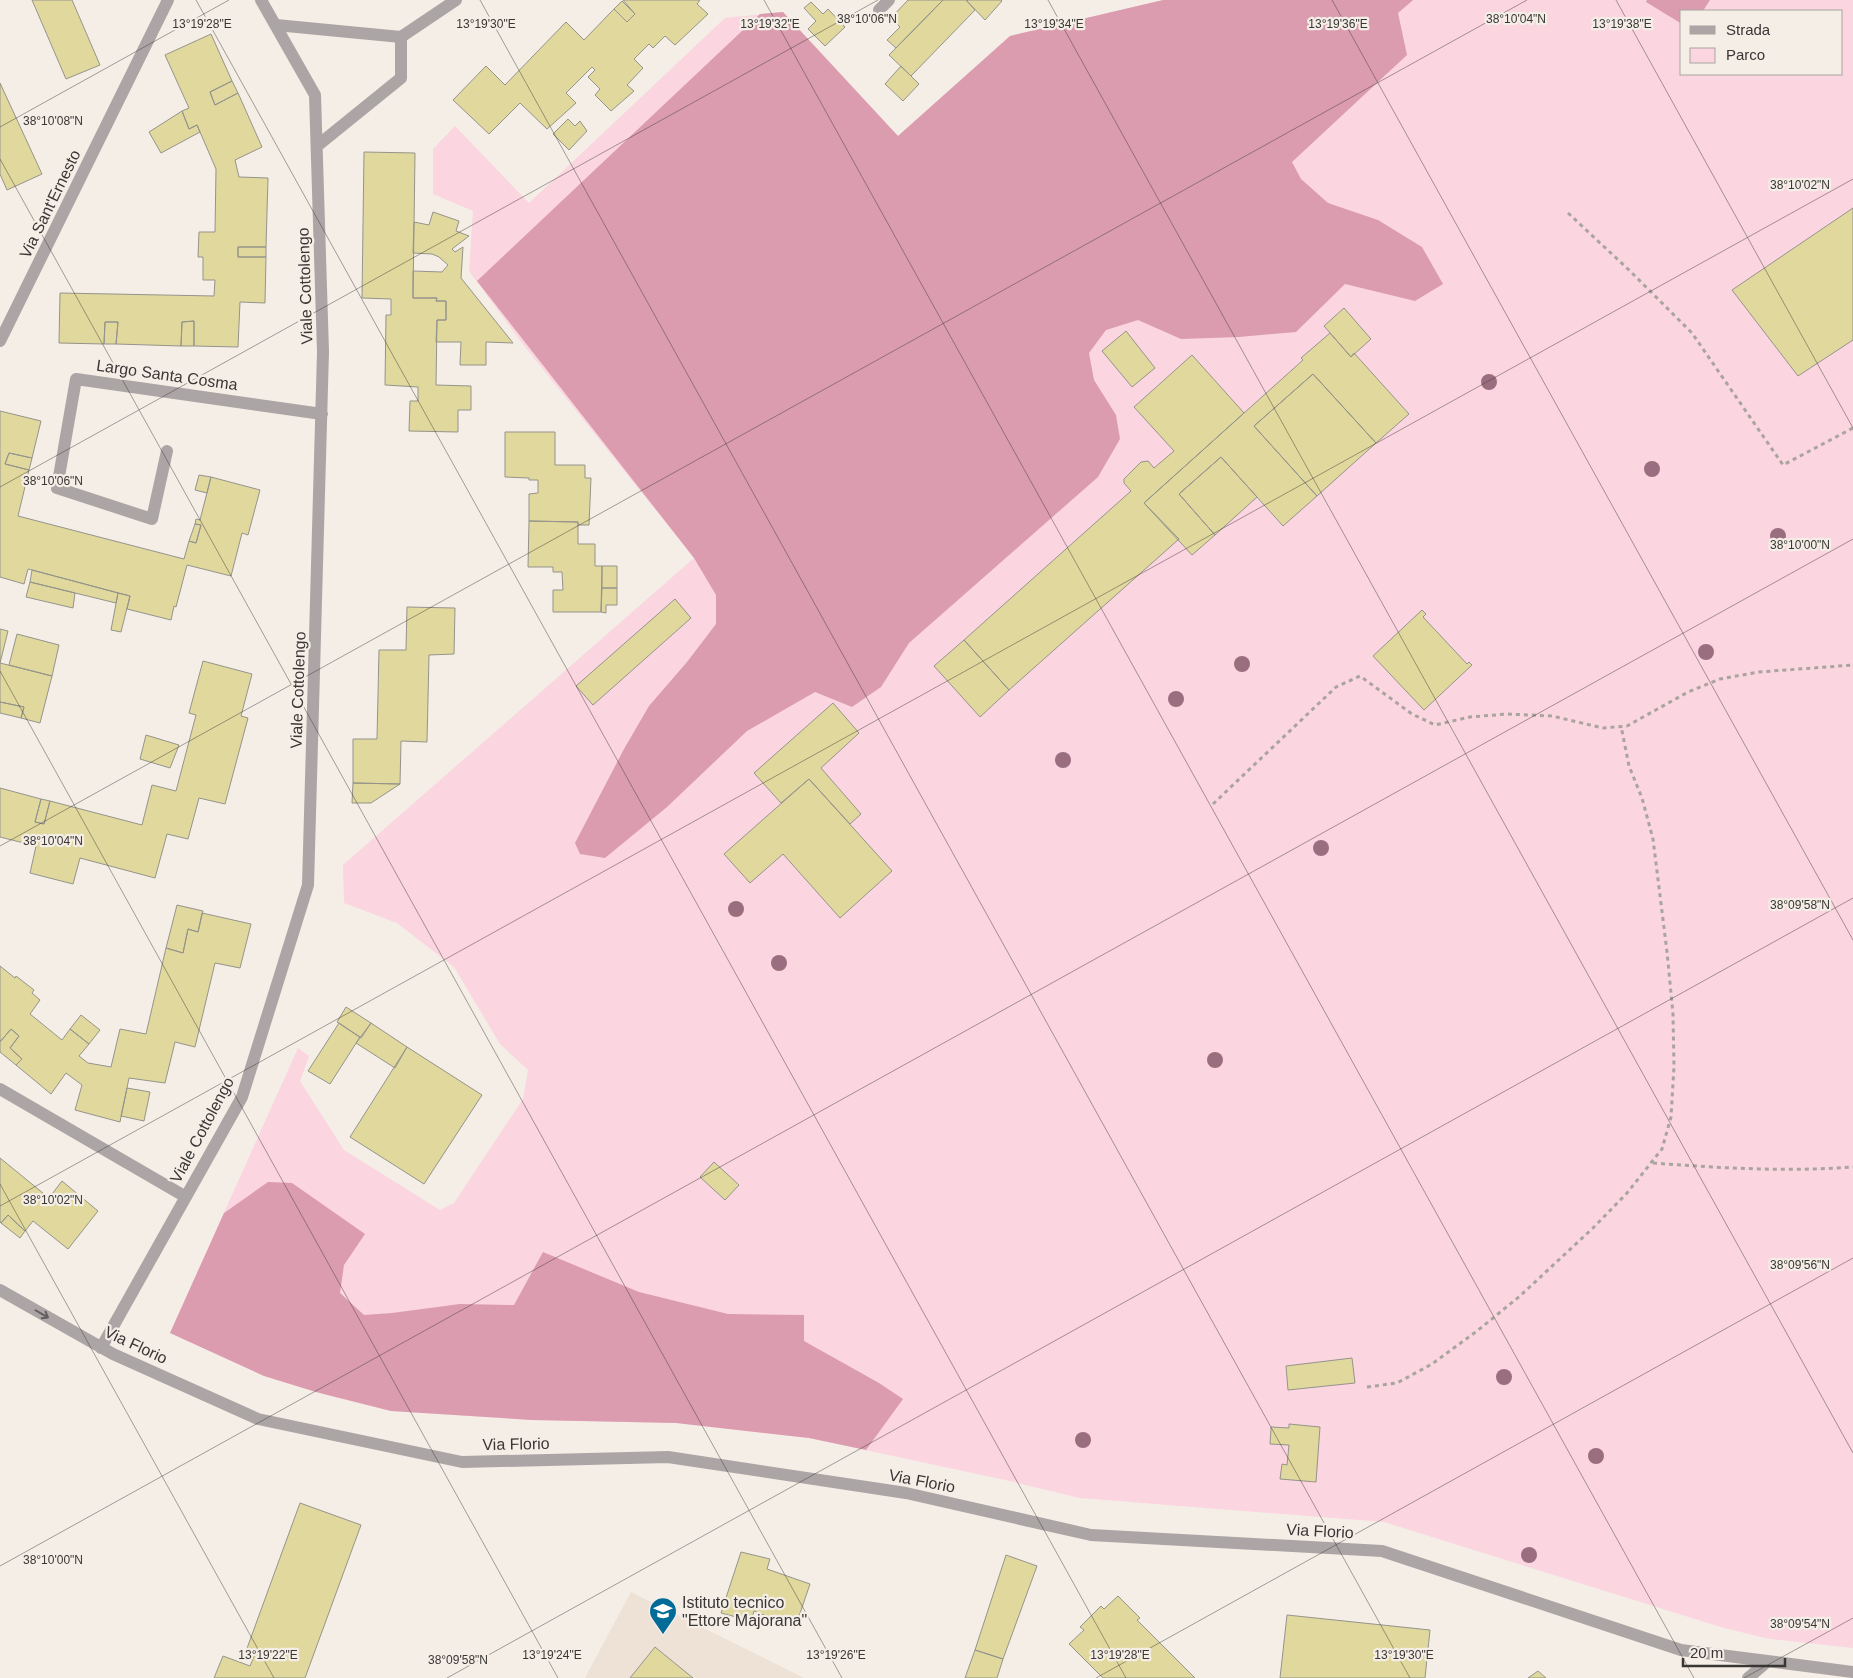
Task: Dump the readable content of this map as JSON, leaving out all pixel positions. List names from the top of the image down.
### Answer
{
  "streets": {
    "street": [
      "Via Sant'Ernesto",
      "Viale Cottolengo",
      "Largo Santa Cosma",
      "Via Florio"
    ]
  },
  "crossings": [
    ["Viale Cottolengo", "Largo Santa Cosma"],
    ["Viale Cottolengo", "Via Florio"]
  ],
  "places": {
    "school or university": ["Istituto tecnico \"Ettore Majorana\""]
  },
  "legend": ["Strada", "Parco"],
  "scale_bar": "20 m",
  "coordinates": [
    "38°10'06\"N",
    "38°10'04\"N",
    "13°19'28\"E",
    "13°19'30\"E",
    "13°19'32\"E",
    "13°19'34\"E",
    "13°19'38\"E",
    "13°19'36\"E",
    "38°10'08\"N",
    "38°10'02\"N",
    "38°10'00\"N",
    "38°09'58\"N",
    "38°09'56\"N",
    "38°09'54\"N",
    "13°19'22\"E",
    "13°19'24\"E",
    "13°19'26\"E"
  ]
}
